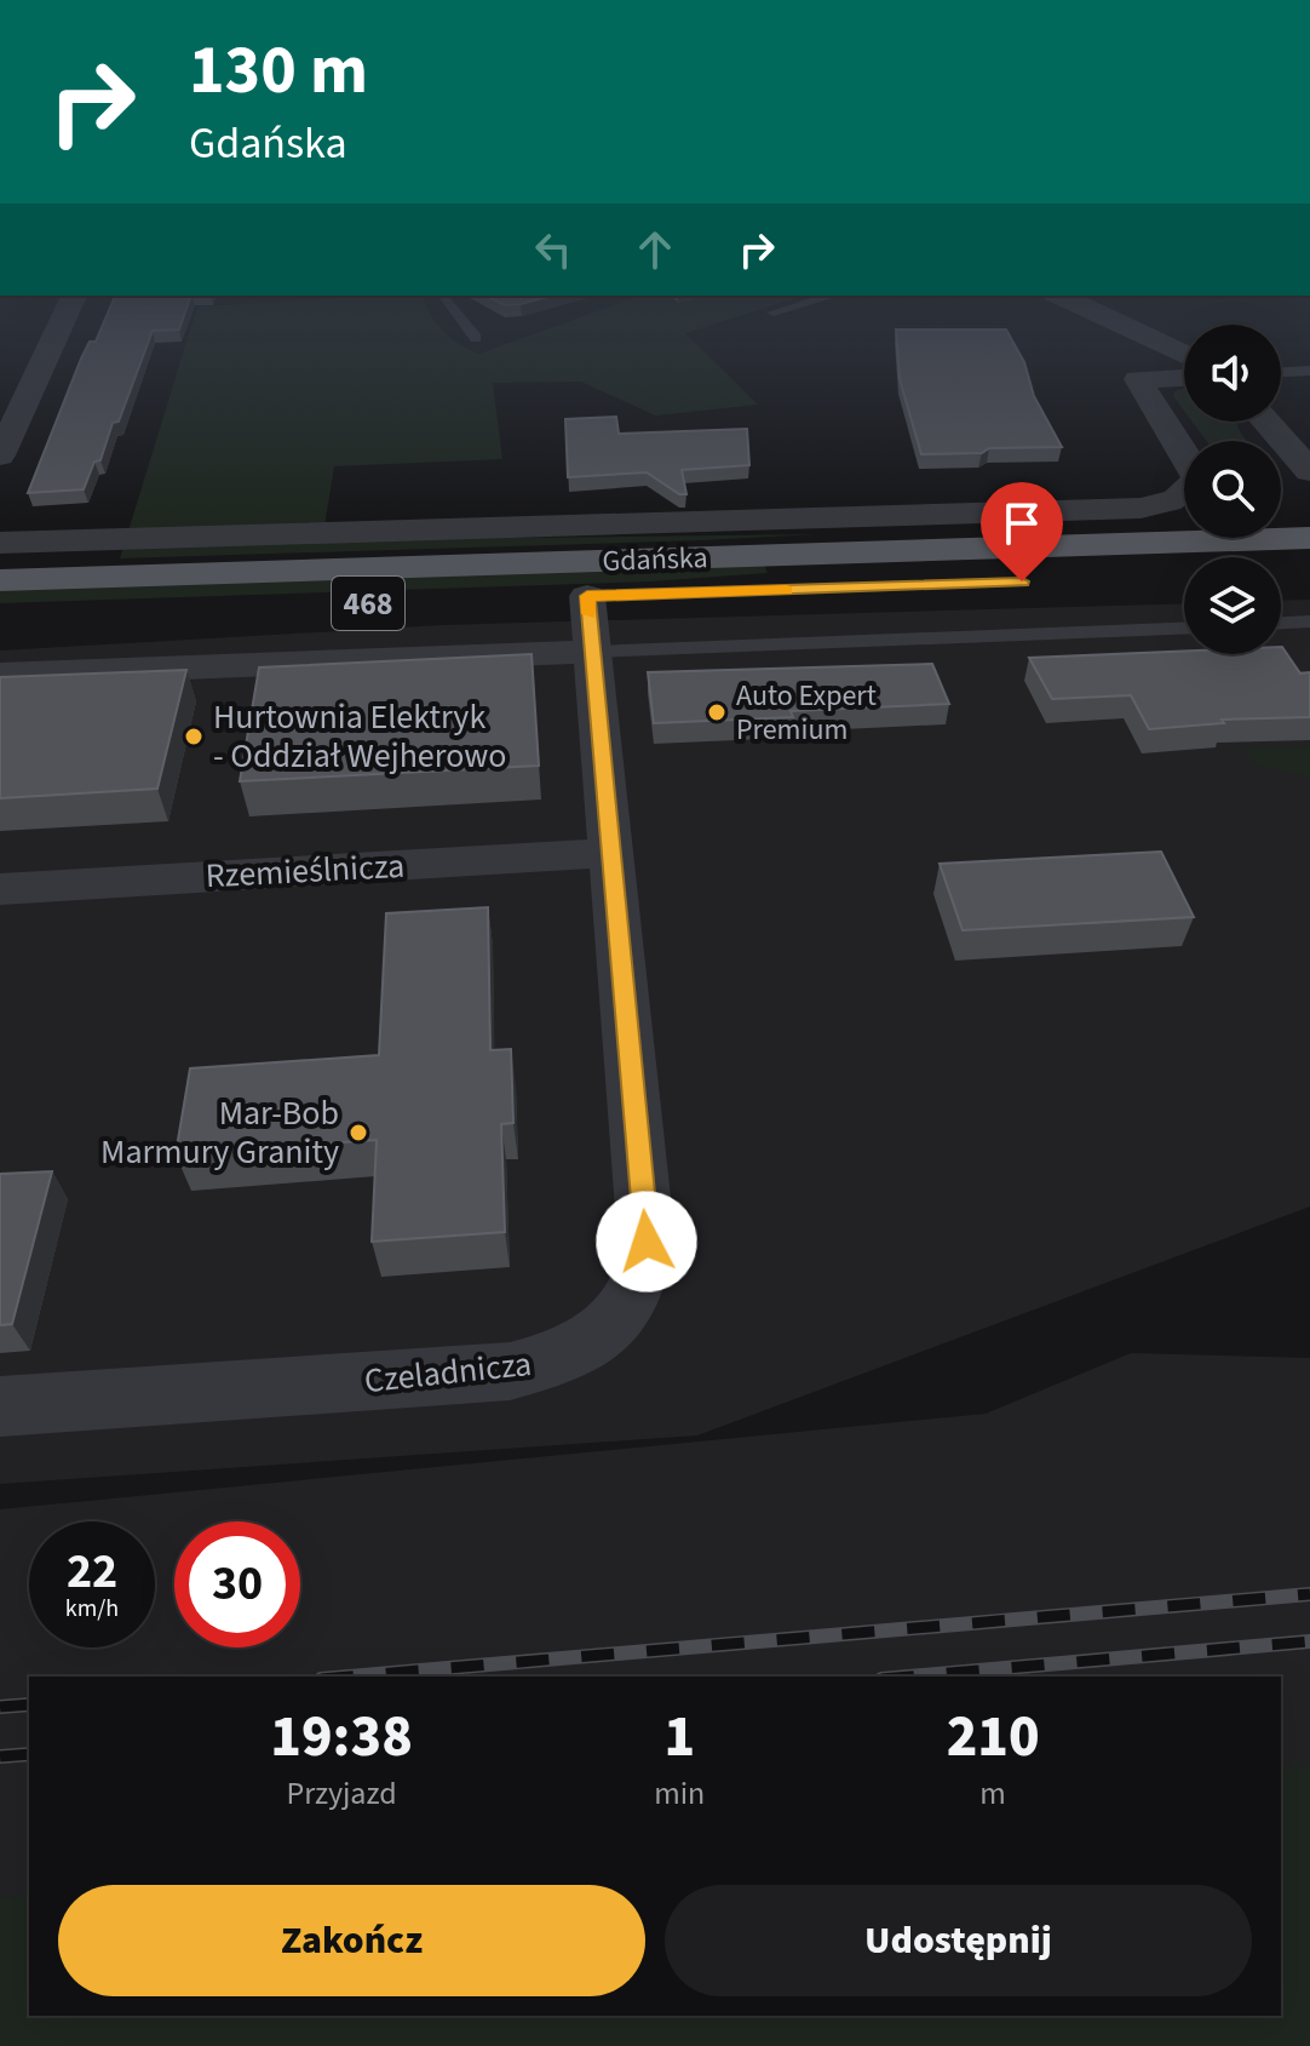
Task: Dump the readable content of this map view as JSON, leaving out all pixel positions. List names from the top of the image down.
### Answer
{
  "streets": {
    "main road": ["Gdańska", "468"],
    "street": ["Rzemieślnicza", "Czeladnicza"]
  },
  "crossings": [
    ["Gdańska", "Czeladnicza"],
    ["Rzemieślnicza", "Czeladnicza"]
  ],
  "places": ["Auto Expert Premium", "Hurtownia Elektryk - Oddział Wejherowo", "Mar-Bob Marmury Granity"],
  "page": {
    "turn": ["130 m", "Gdańska"],
    "speed": "22 km/h",
    "limit": "30",
    "eta": [
      "19:38",
      "Przyjazd",
      "1",
      "min",
      "210",
      "m"
    ],
    "buttons": ["Zakończ", "Udostępnij"]
  }
}
